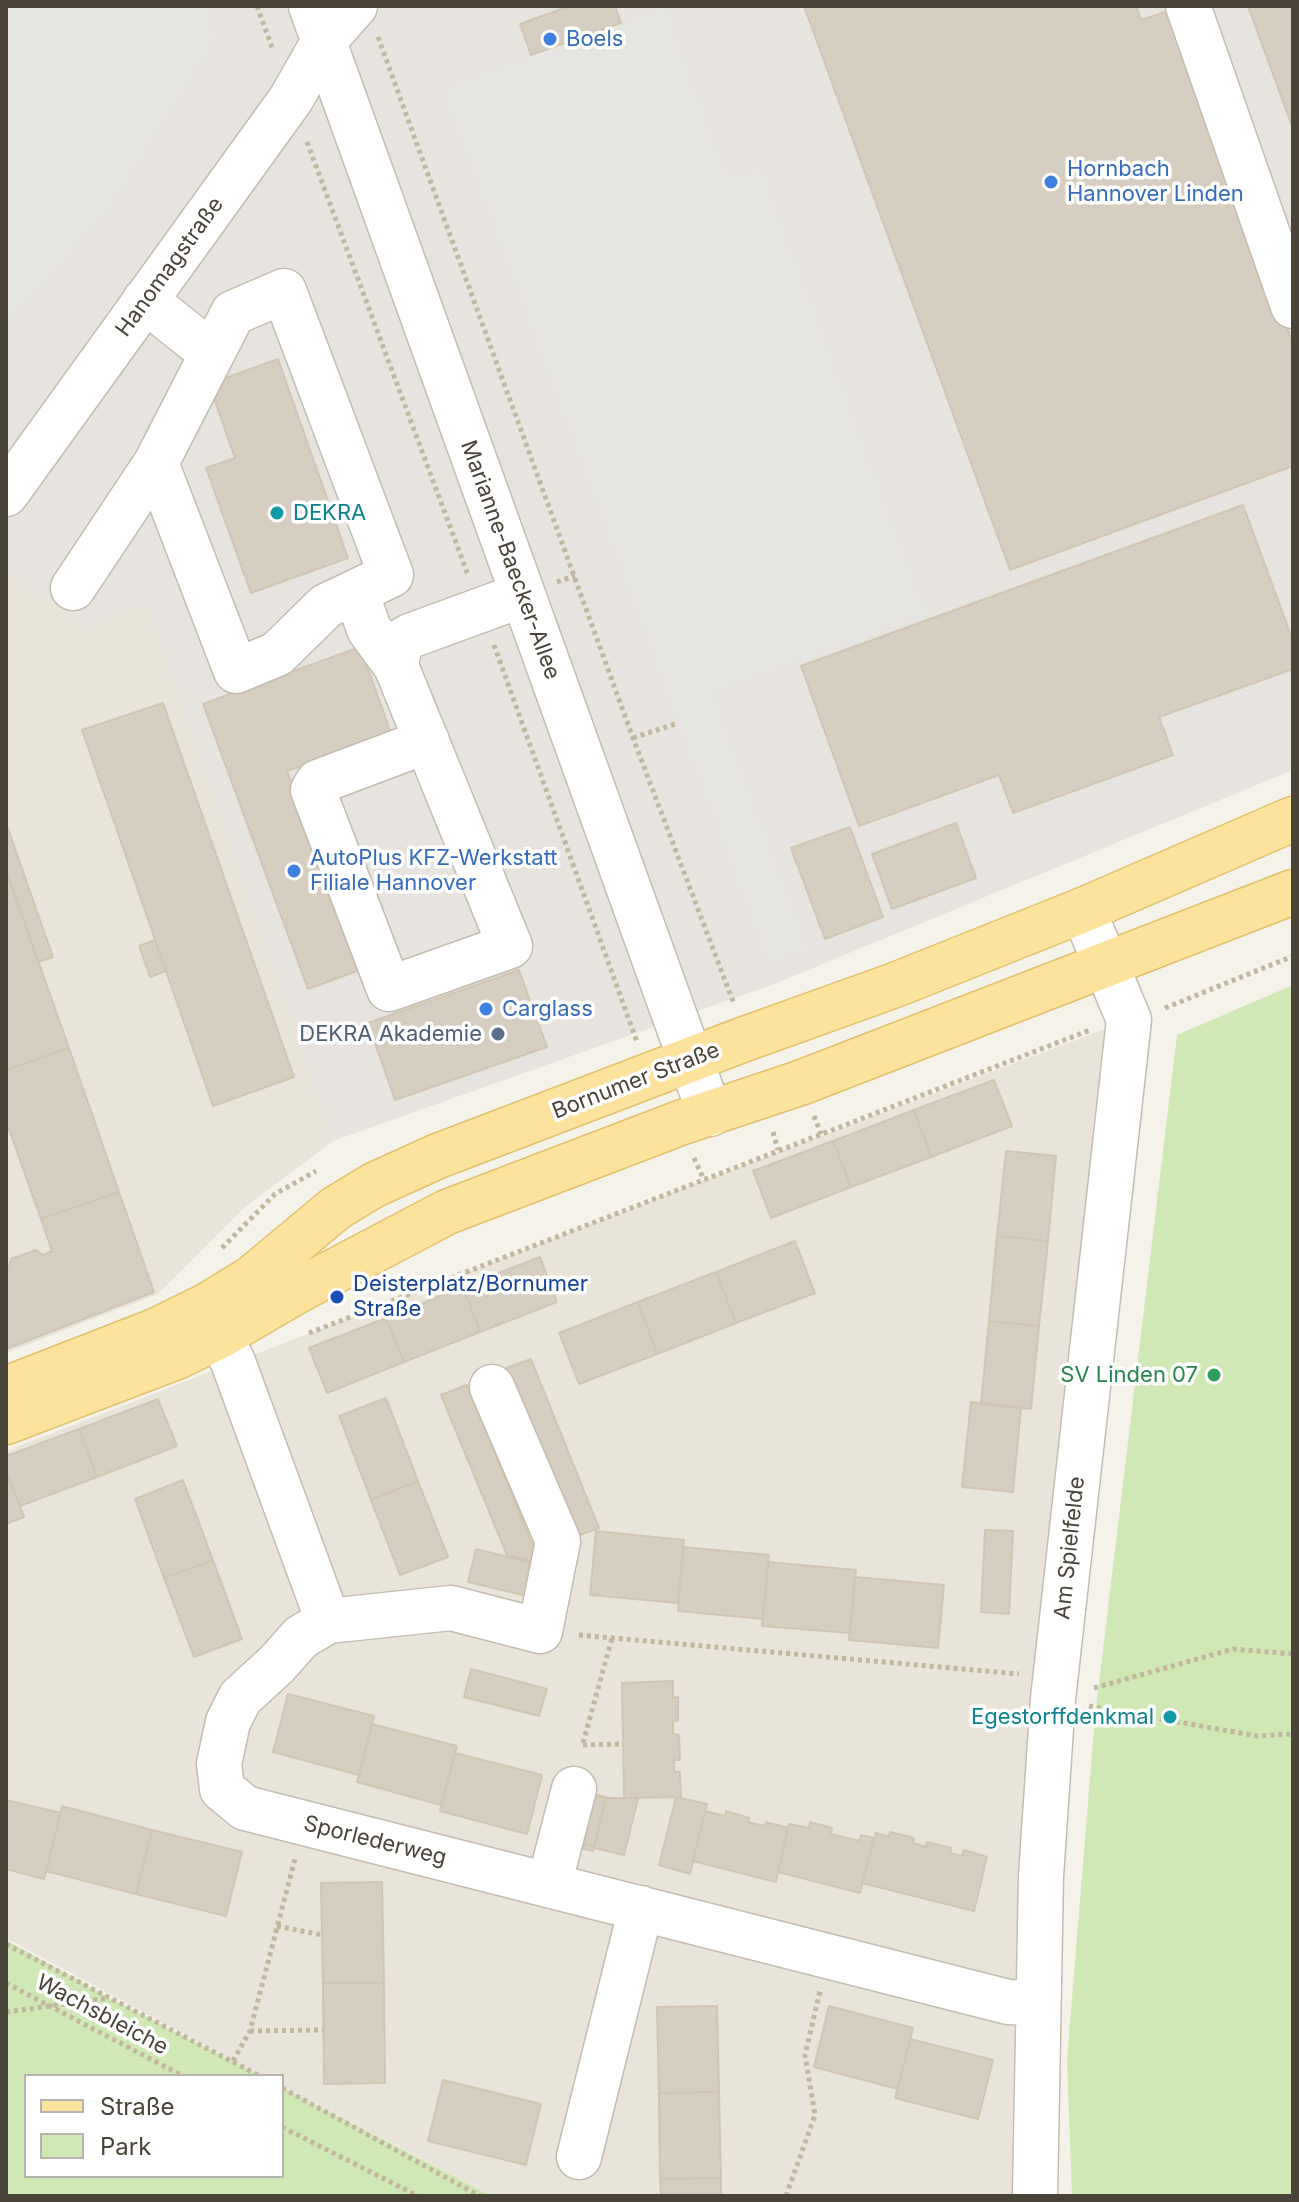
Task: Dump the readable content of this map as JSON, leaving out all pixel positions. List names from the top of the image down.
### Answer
{
  "streets": {
    "main road": ["Bornumer Straße"],
    "street": [
      "Hanomagstraße",
      "Marianne-Baecker-Allee",
      "Am Spielfelde",
      "Sporlederweg"
    ],
    "path": ["Wachsbleiche"]
  },
  "crossings": [
    ["Hanomagstraße", "Marianne-Baecker-Allee"],
    ["Marianne-Baecker-Allee", "Bornumer Straße"],
    ["Am Spielfelde", "Sporlederweg"]
  ],
  "places": [
    "Boels",
    "Hornbach Hannover Linden",
    "DEKRA",
    "AutoPlus KFZ-Werkstatt Filiale Hannover",
    "Carglass",
    "DEKRA Akademie",
    "Deisterplatz/Bornumer Straße",
    "SV Linden 07",
    "Egestorffdenkmal"
  ],
  "legend": ["Straße", "Park"]
}
